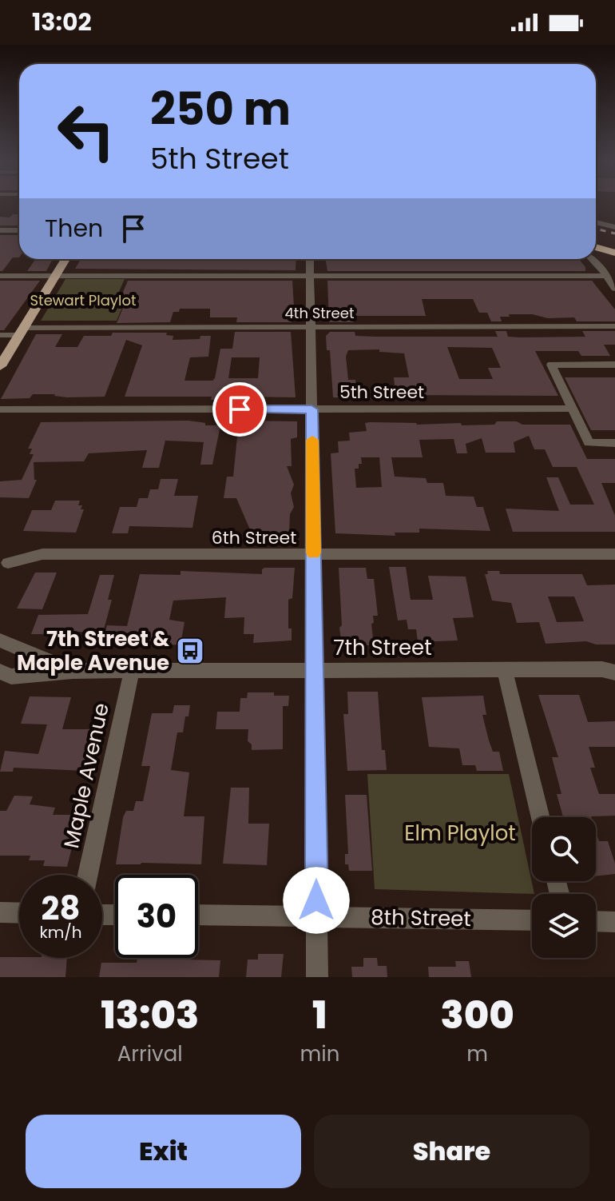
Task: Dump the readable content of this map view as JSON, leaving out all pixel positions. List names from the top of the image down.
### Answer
{
  "streets": {
    "street": [
      "4th Street",
      "5th Street",
      "6th Street",
      "7th Street",
      "Maple Avenue",
      "8th Street"
    ]
  },
  "crossings": [
    ["7th Street", "Maple Avenue"]
  ],
  "parks": ["Stewart Playlot", "Elm Playlot"],
  "places": {
    "bus stop": ["7th Street & Maple Avenue"]
  },
  "page": {
    "status": "13:02",
    "turn": ["250 m", "5th Street"],
    "then": "Then",
    "speed": "28 km/h",
    "limit": "30",
    "eta": [
      "13:03",
      "Arrival",
      "1",
      "min",
      "300",
      "m"
    ],
    "buttons": ["Exit", "Share"]
  }
}
